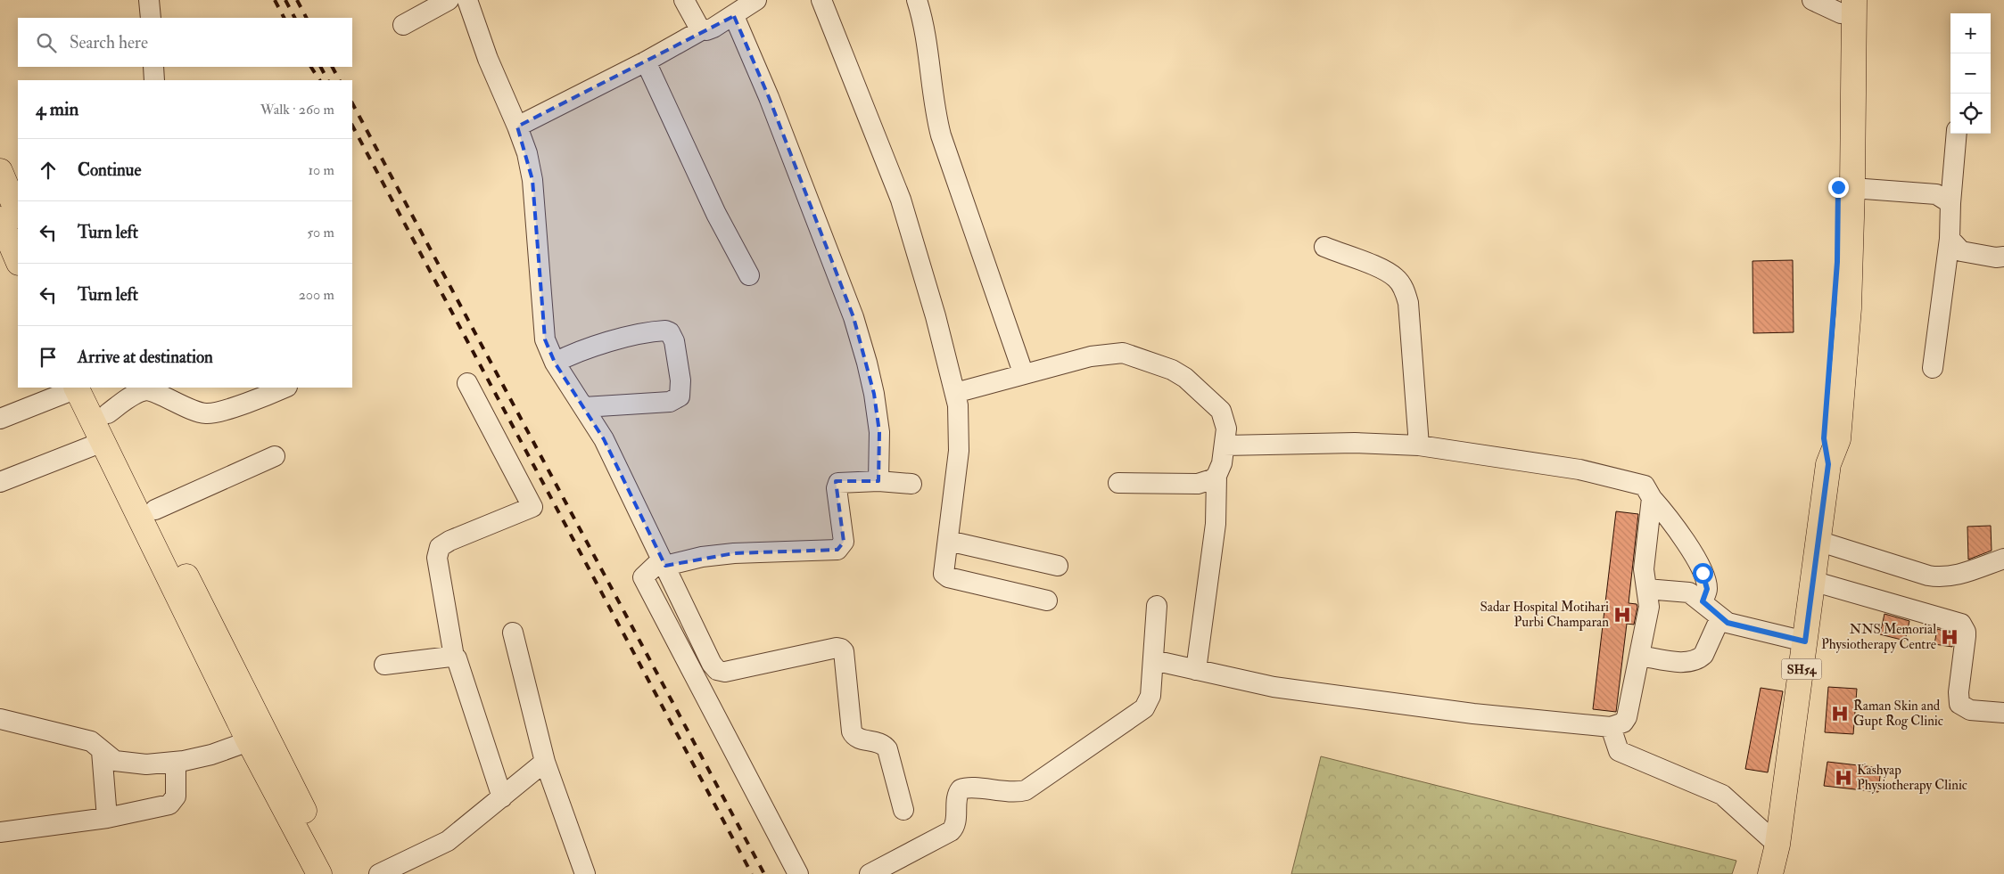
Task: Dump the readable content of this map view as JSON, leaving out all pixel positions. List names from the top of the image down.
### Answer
{
  "streets": {
    "main road": ["SH54"]
  },
  "places": {
    "hospital": [
      "Sadar Hospital Motihari Purbi Champaran",
      "NNS Memorial Physiotherapy Centre",
      "Raman Skin and Gupt Rog Clinic",
      "Kashyap Physiotherapy Clinic"
    ]
  },
  "page": {
    "map_buttons": ["+", "−"],
    "search": "Search here",
    "heading": ["4 min", "Walk · 260 m"],
    "list": [
      ["Continue", "10 m"],
      ["Turn left", "50 m"],
      ["Turn left", "200 m"],
      "Arrive at destination"
    ]
  }
}
